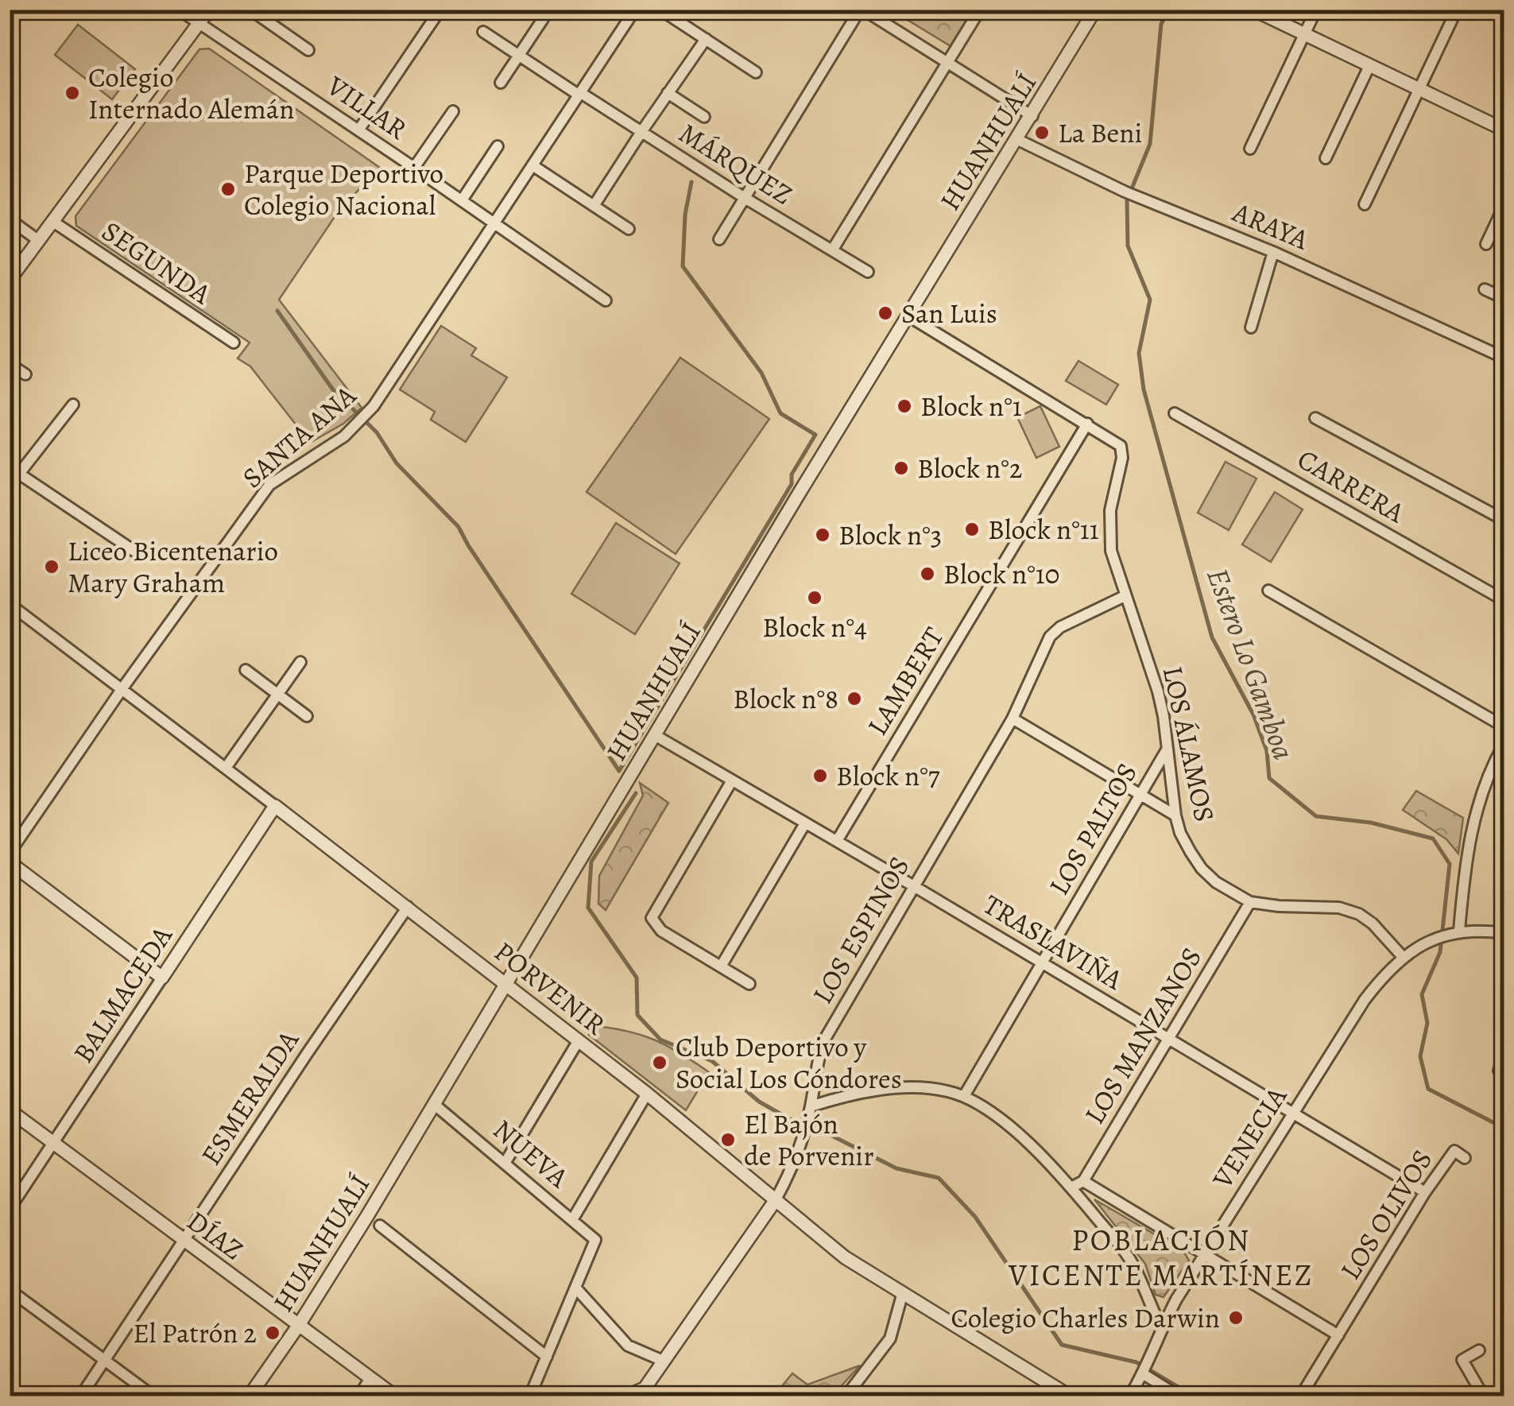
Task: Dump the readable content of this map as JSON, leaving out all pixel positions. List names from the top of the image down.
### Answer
{
  "streets": {
    "street": [
      "VILLAR",
      "HUANHUALÍ",
      "MÁRQUEZ",
      "ARAYA",
      "SEGUNDA",
      "SANTA ANA",
      "CARRERA",
      "LAMBERT",
      "LOS ÁLAMOS",
      "LOS PALTOS",
      "LOS ESPINOS",
      "TRASLAVIÑA",
      "PORVENIR",
      "BALMACEDA",
      "LOS MANZANOS",
      "ESMERALDA",
      "VENECIA",
      "NUEVA",
      "LOS OLIVOS",
      "DÍAZ"
    ]
  },
  "crossings": [
    ["VILLAR", "SANTA ANA"],
    ["HUANHUALÍ", "ARAYA"],
    ["HUANHUALÍ", "LOS ÁLAMOS"],
    ["HUANHUALÍ", "TRASLAVIÑA"],
    ["HUANHUALÍ", "PORVENIR"],
    ["HUANHUALÍ", "NUEVA"],
    ["HUANHUALÍ", "DÍAZ"],
    ["MÁRQUEZ", "SANTA ANA"],
    ["SANTA ANA", "PORVENIR"],
    ["LAMBERT", "LOS ÁLAMOS"],
    ["LAMBERT", "TRASLAVIÑA"],
    ["LOS ÁLAMOS", "LOS PALTOS"],
    ["LOS ÁLAMOS", "LOS ESPINOS"],
    ["LOS ÁLAMOS", "LOS MANZANOS"],
    ["LOS ÁLAMOS", "VENECIA"],
    ["LOS PALTOS", "TRASLAVIÑA"],
    ["LOS ESPINOS", "TRASLAVIÑA"],
    ["LOS ESPINOS", "PORVENIR"],
    ["TRASLAVIÑA", "LOS MANZANOS"],
    ["TRASLAVIÑA", "VENECIA"],
    ["TRASLAVIÑA", "LOS OLIVOS"],
    ["PORVENIR", "BALMACEDA"],
    ["PORVENIR", "ESMERALDA"],
    ["BALMACEDA", "DÍAZ"],
    ["ESMERALDA", "DÍAZ"]
  ],
  "districts": ["POBLACIÓN VICENTE MARTÍNEZ"],
  "water": ["Estero Lo Gamboa"],
  "places": [
    "Colegio Internado Alemán",
    "La Beni",
    "Parque Deportivo Colegio Nacional",
    "San Luis",
    "Block n°1",
    "Block n°2",
    "Block n°11",
    "Block n°3",
    "Liceo Bicentenario Mary Graham",
    "Block n°10",
    "Block n°4",
    "Block n°8",
    "Block n°7",
    "Club Deportivo y Social Los Cóndores",
    "El Bajón de Porvenir",
    "Colegio Charles Darwin",
    "El Patrón 2"
  ]
}
